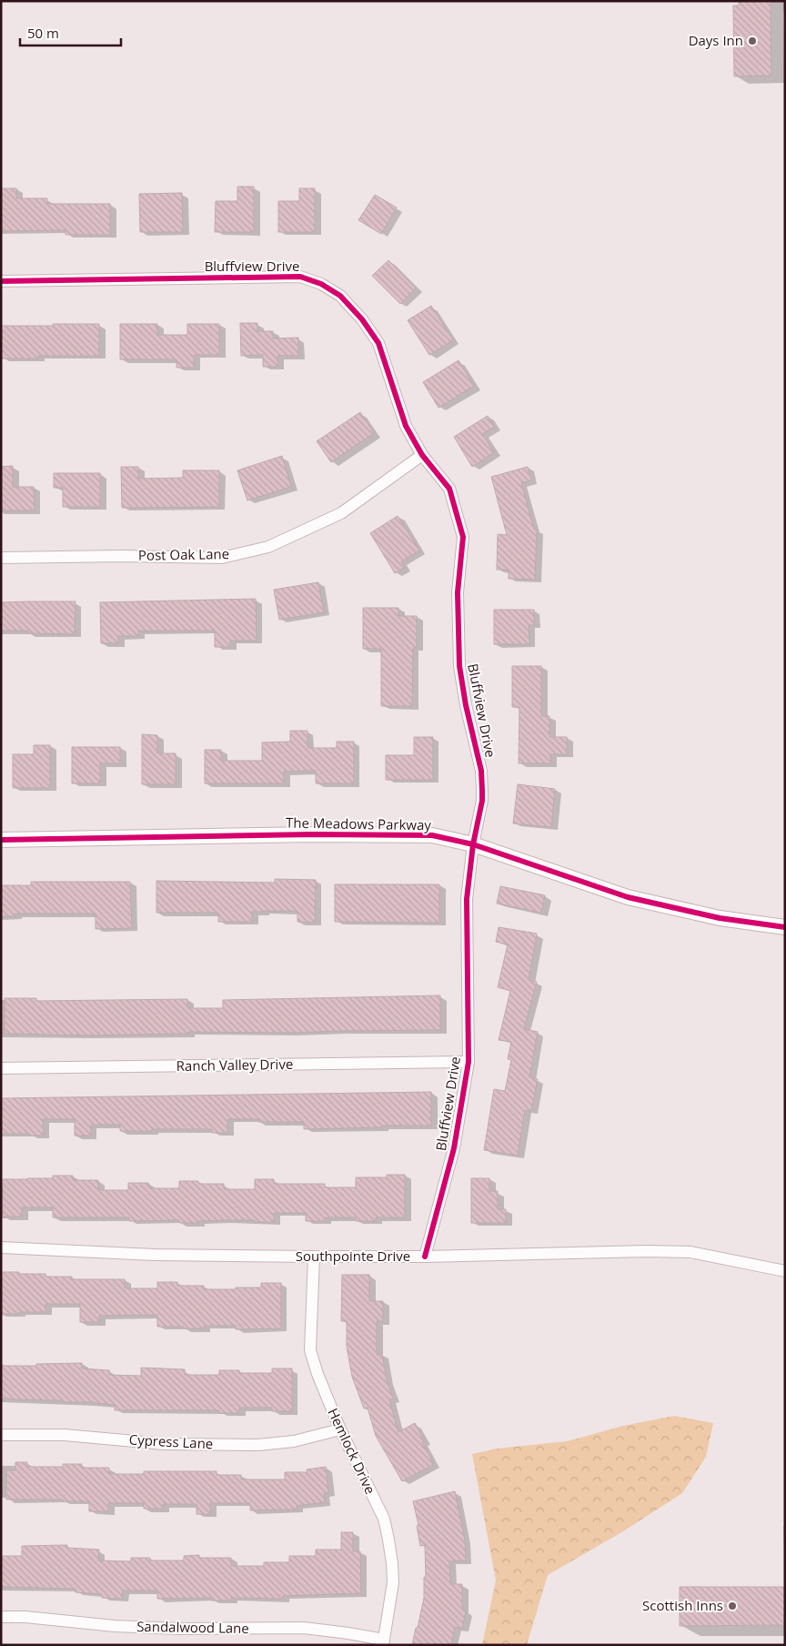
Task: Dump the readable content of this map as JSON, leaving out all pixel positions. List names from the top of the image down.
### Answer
{
  "streets": {
    "street": [
      "Bluffview Drive",
      "Post Oak Lane",
      "The Meadows Parkway",
      "Ranch Valley Drive",
      "Southpointe Drive",
      "Cypress Lane",
      "Hemlock Drive",
      "Sandalwood Lane"
    ]
  },
  "crossings": [
    ["Bluffview Drive", "Post Oak Lane"],
    ["Bluffview Drive", "The Meadows Parkway"],
    ["Bluffview Drive", "Ranch Valley Drive"],
    ["Bluffview Drive", "Southpointe Drive"],
    ["Southpointe Drive", "Hemlock Drive"],
    ["Cypress Lane", "Hemlock Drive"],
    ["Hemlock Drive", "Sandalwood Lane"]
  ],
  "places": ["Days Inn", "Scottish Inns"],
  "scale_bar": "50 m"
}
